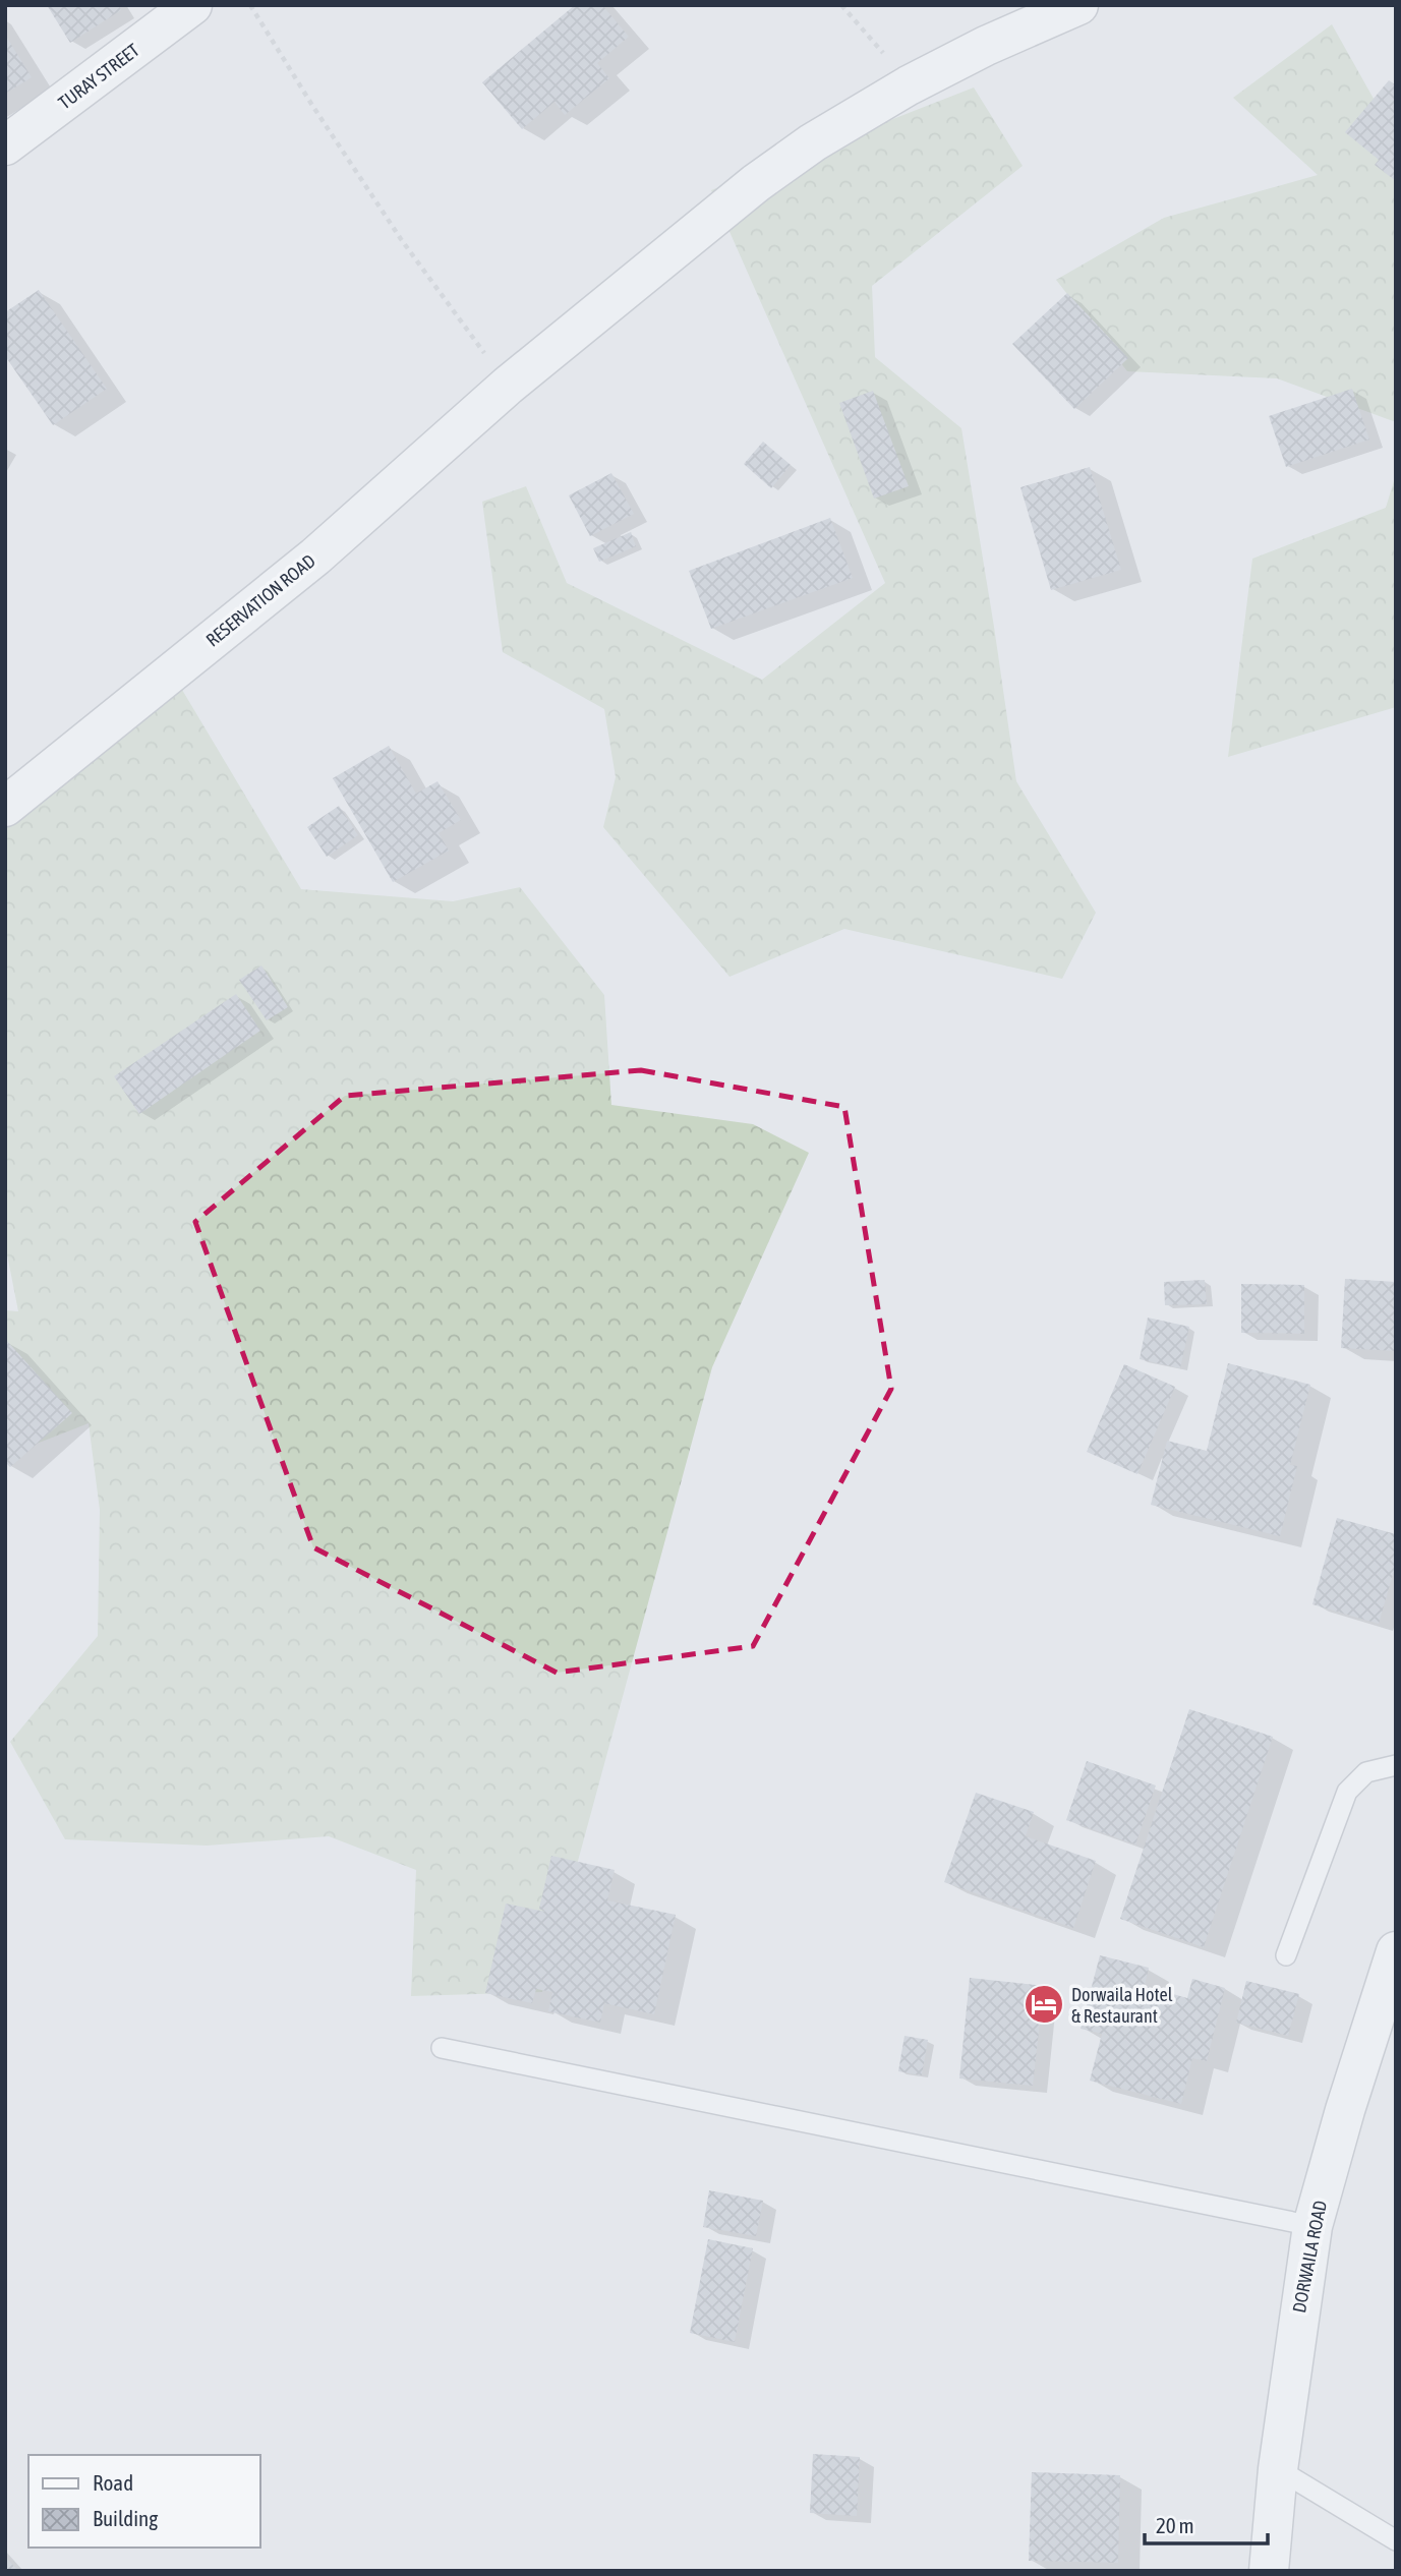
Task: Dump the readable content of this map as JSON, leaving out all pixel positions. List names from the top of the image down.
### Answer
{
  "streets": {
    "street": ["TURAY STREET", "RESERVATION ROAD", "DORWAILA ROAD"]
  },
  "places": {
    "hotel": ["Dorwaila Hotel & Restaurant"]
  },
  "legend": ["Road", "Building"],
  "scale_bar": "20 m"
}
